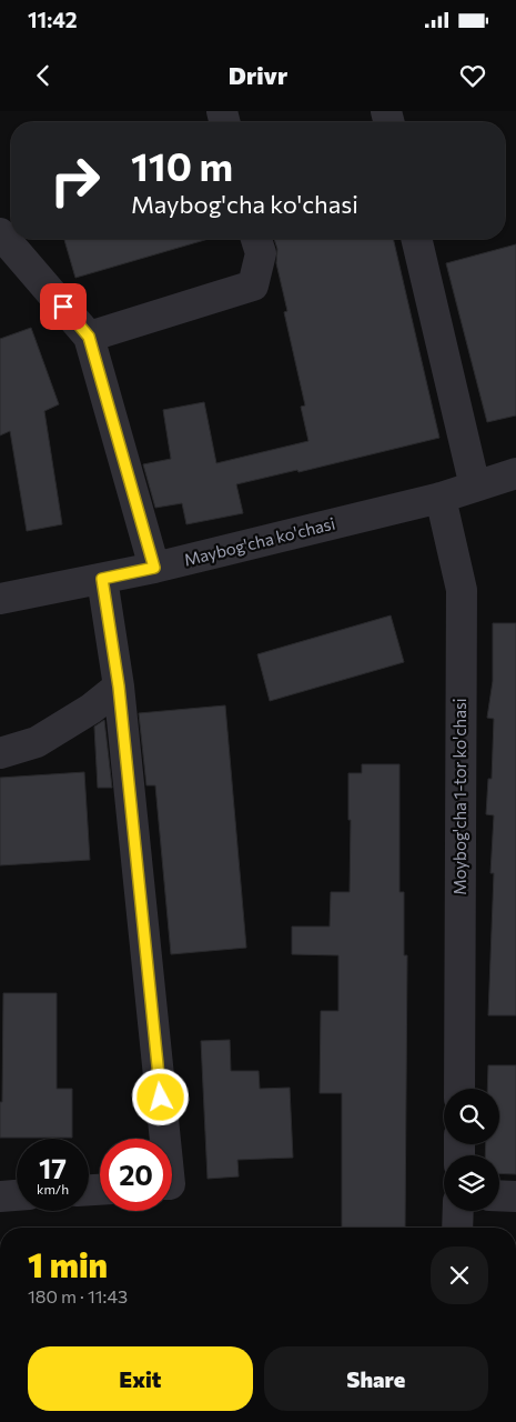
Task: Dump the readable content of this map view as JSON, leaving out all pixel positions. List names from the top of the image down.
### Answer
{
  "streets": {
    "street": ["Maybog'cha ko'chasi", "Moybog'cha 1-tor ko'chasi"]
  },
  "crossings": [
    ["Maybog'cha ko'chasi", "Moybog'cha 1-tor ko'chasi"]
  ],
  "page": {
    "status": "11:42",
    "header": "Drivr",
    "turn": ["110 m", "Maybog'cha ko'chasi"],
    "speed": "17 km/h",
    "limit": "20",
    "heading": ["1 min", "180 m · 11:43"],
    "buttons": ["Exit", "Share"]
  }
}
